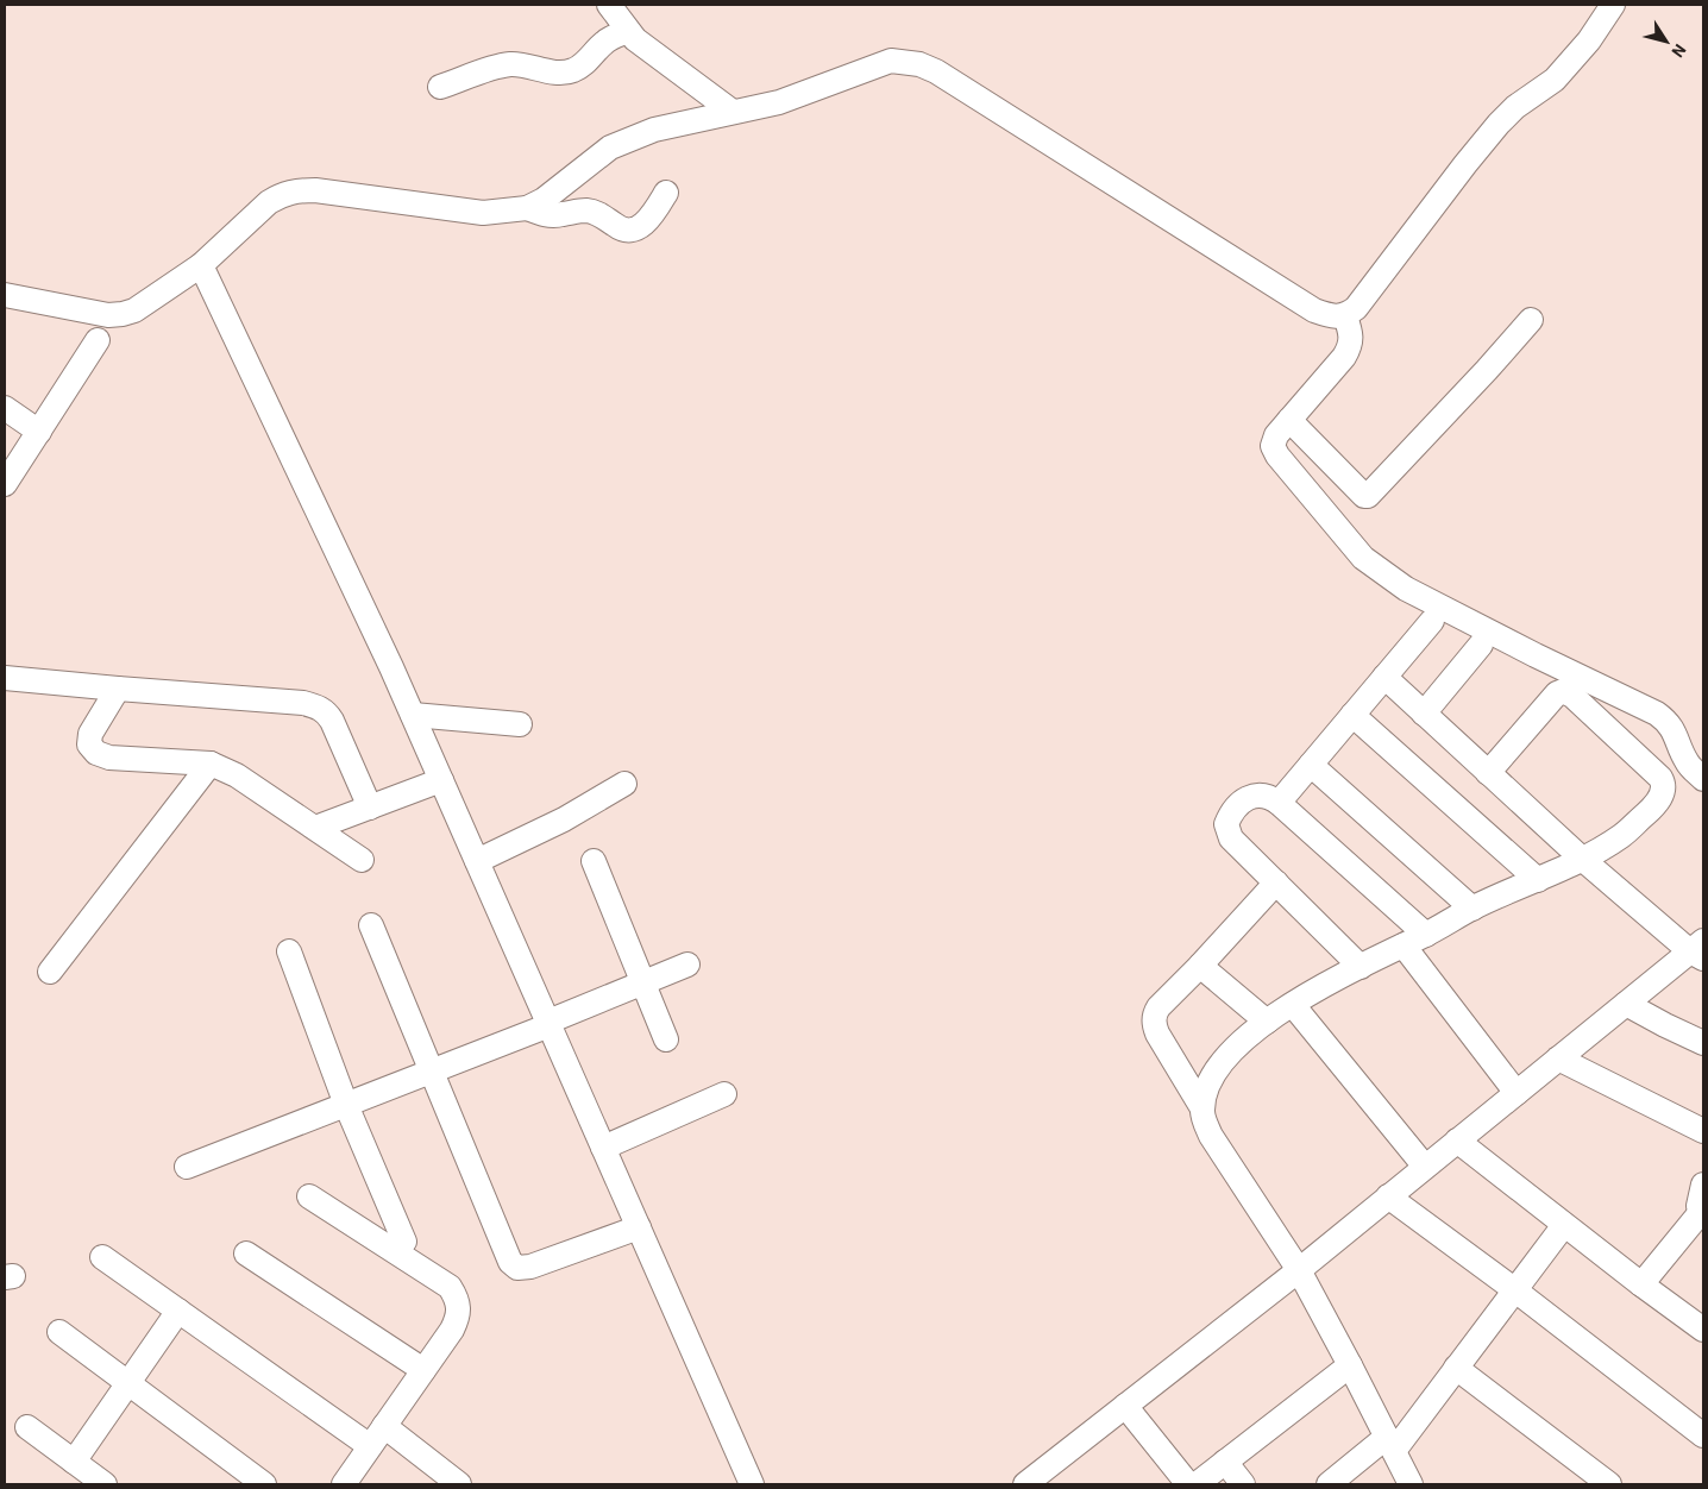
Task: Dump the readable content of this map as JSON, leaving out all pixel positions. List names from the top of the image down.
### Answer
{
  "north": "bottom right"
}
